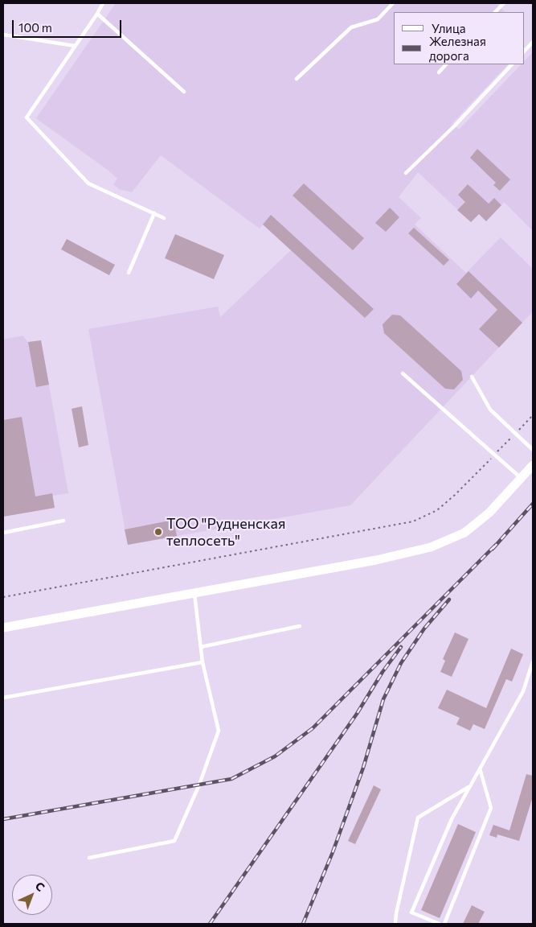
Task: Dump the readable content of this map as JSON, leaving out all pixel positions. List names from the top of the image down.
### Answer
{
  "places": ["ТОО \"Рудненская теплосеть\""],
  "legend": ["Улица", "Железная дорога"],
  "scale_bar": "100 m",
  "north": "top right"
}
